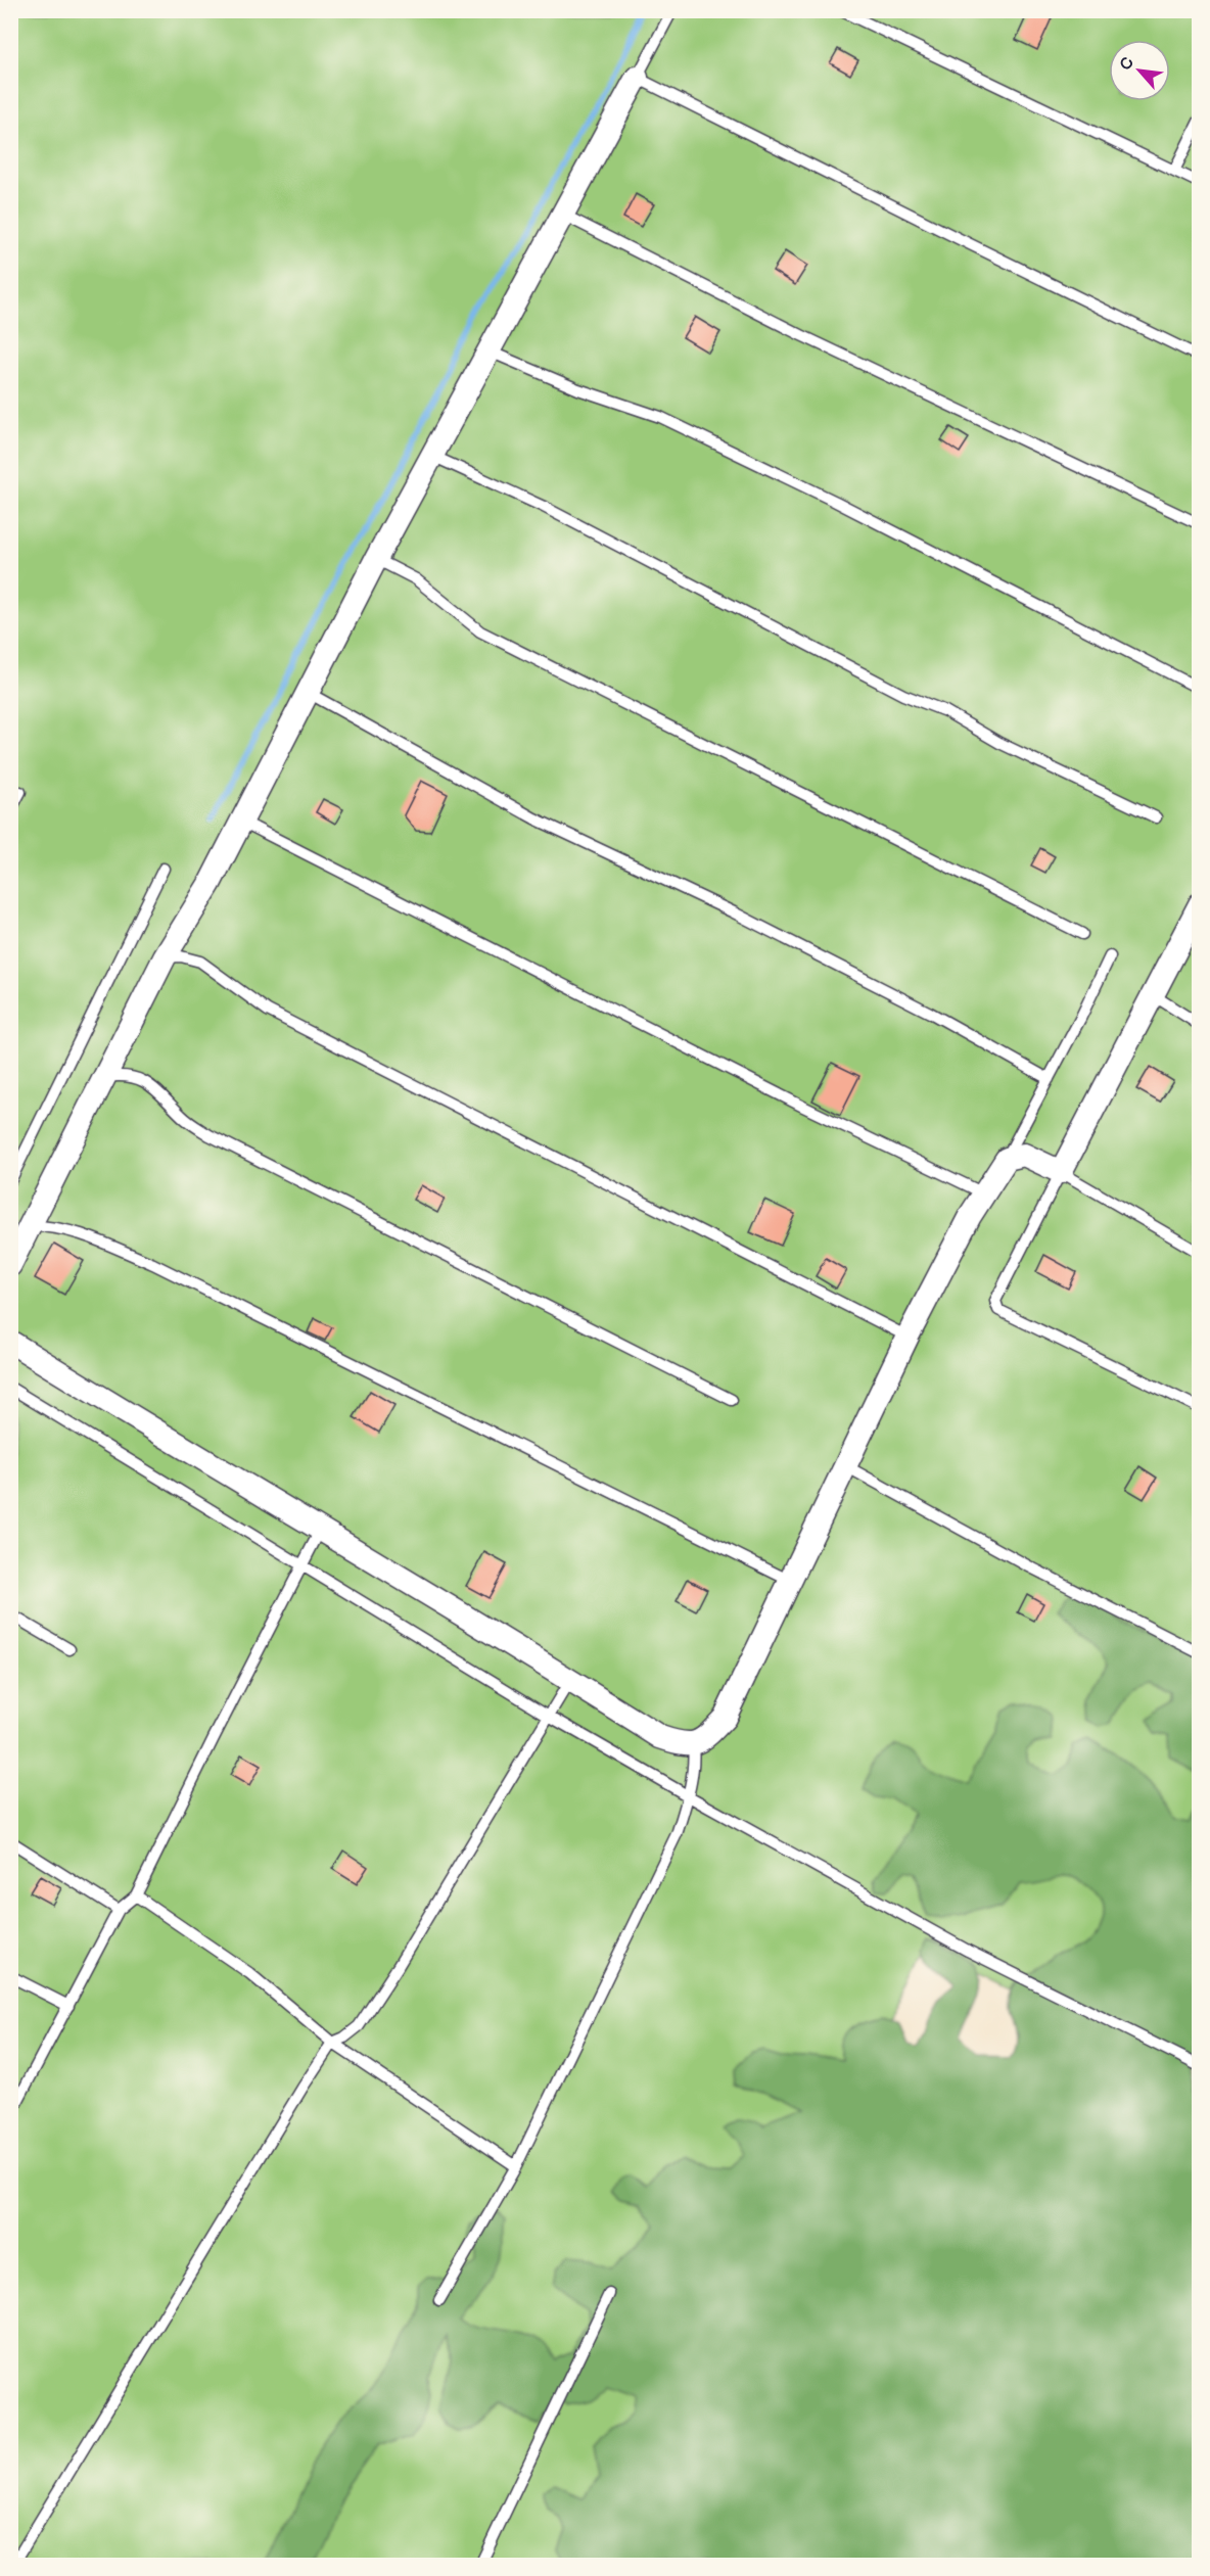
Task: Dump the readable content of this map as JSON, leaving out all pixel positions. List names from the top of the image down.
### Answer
{
  "north": "top left"
}
